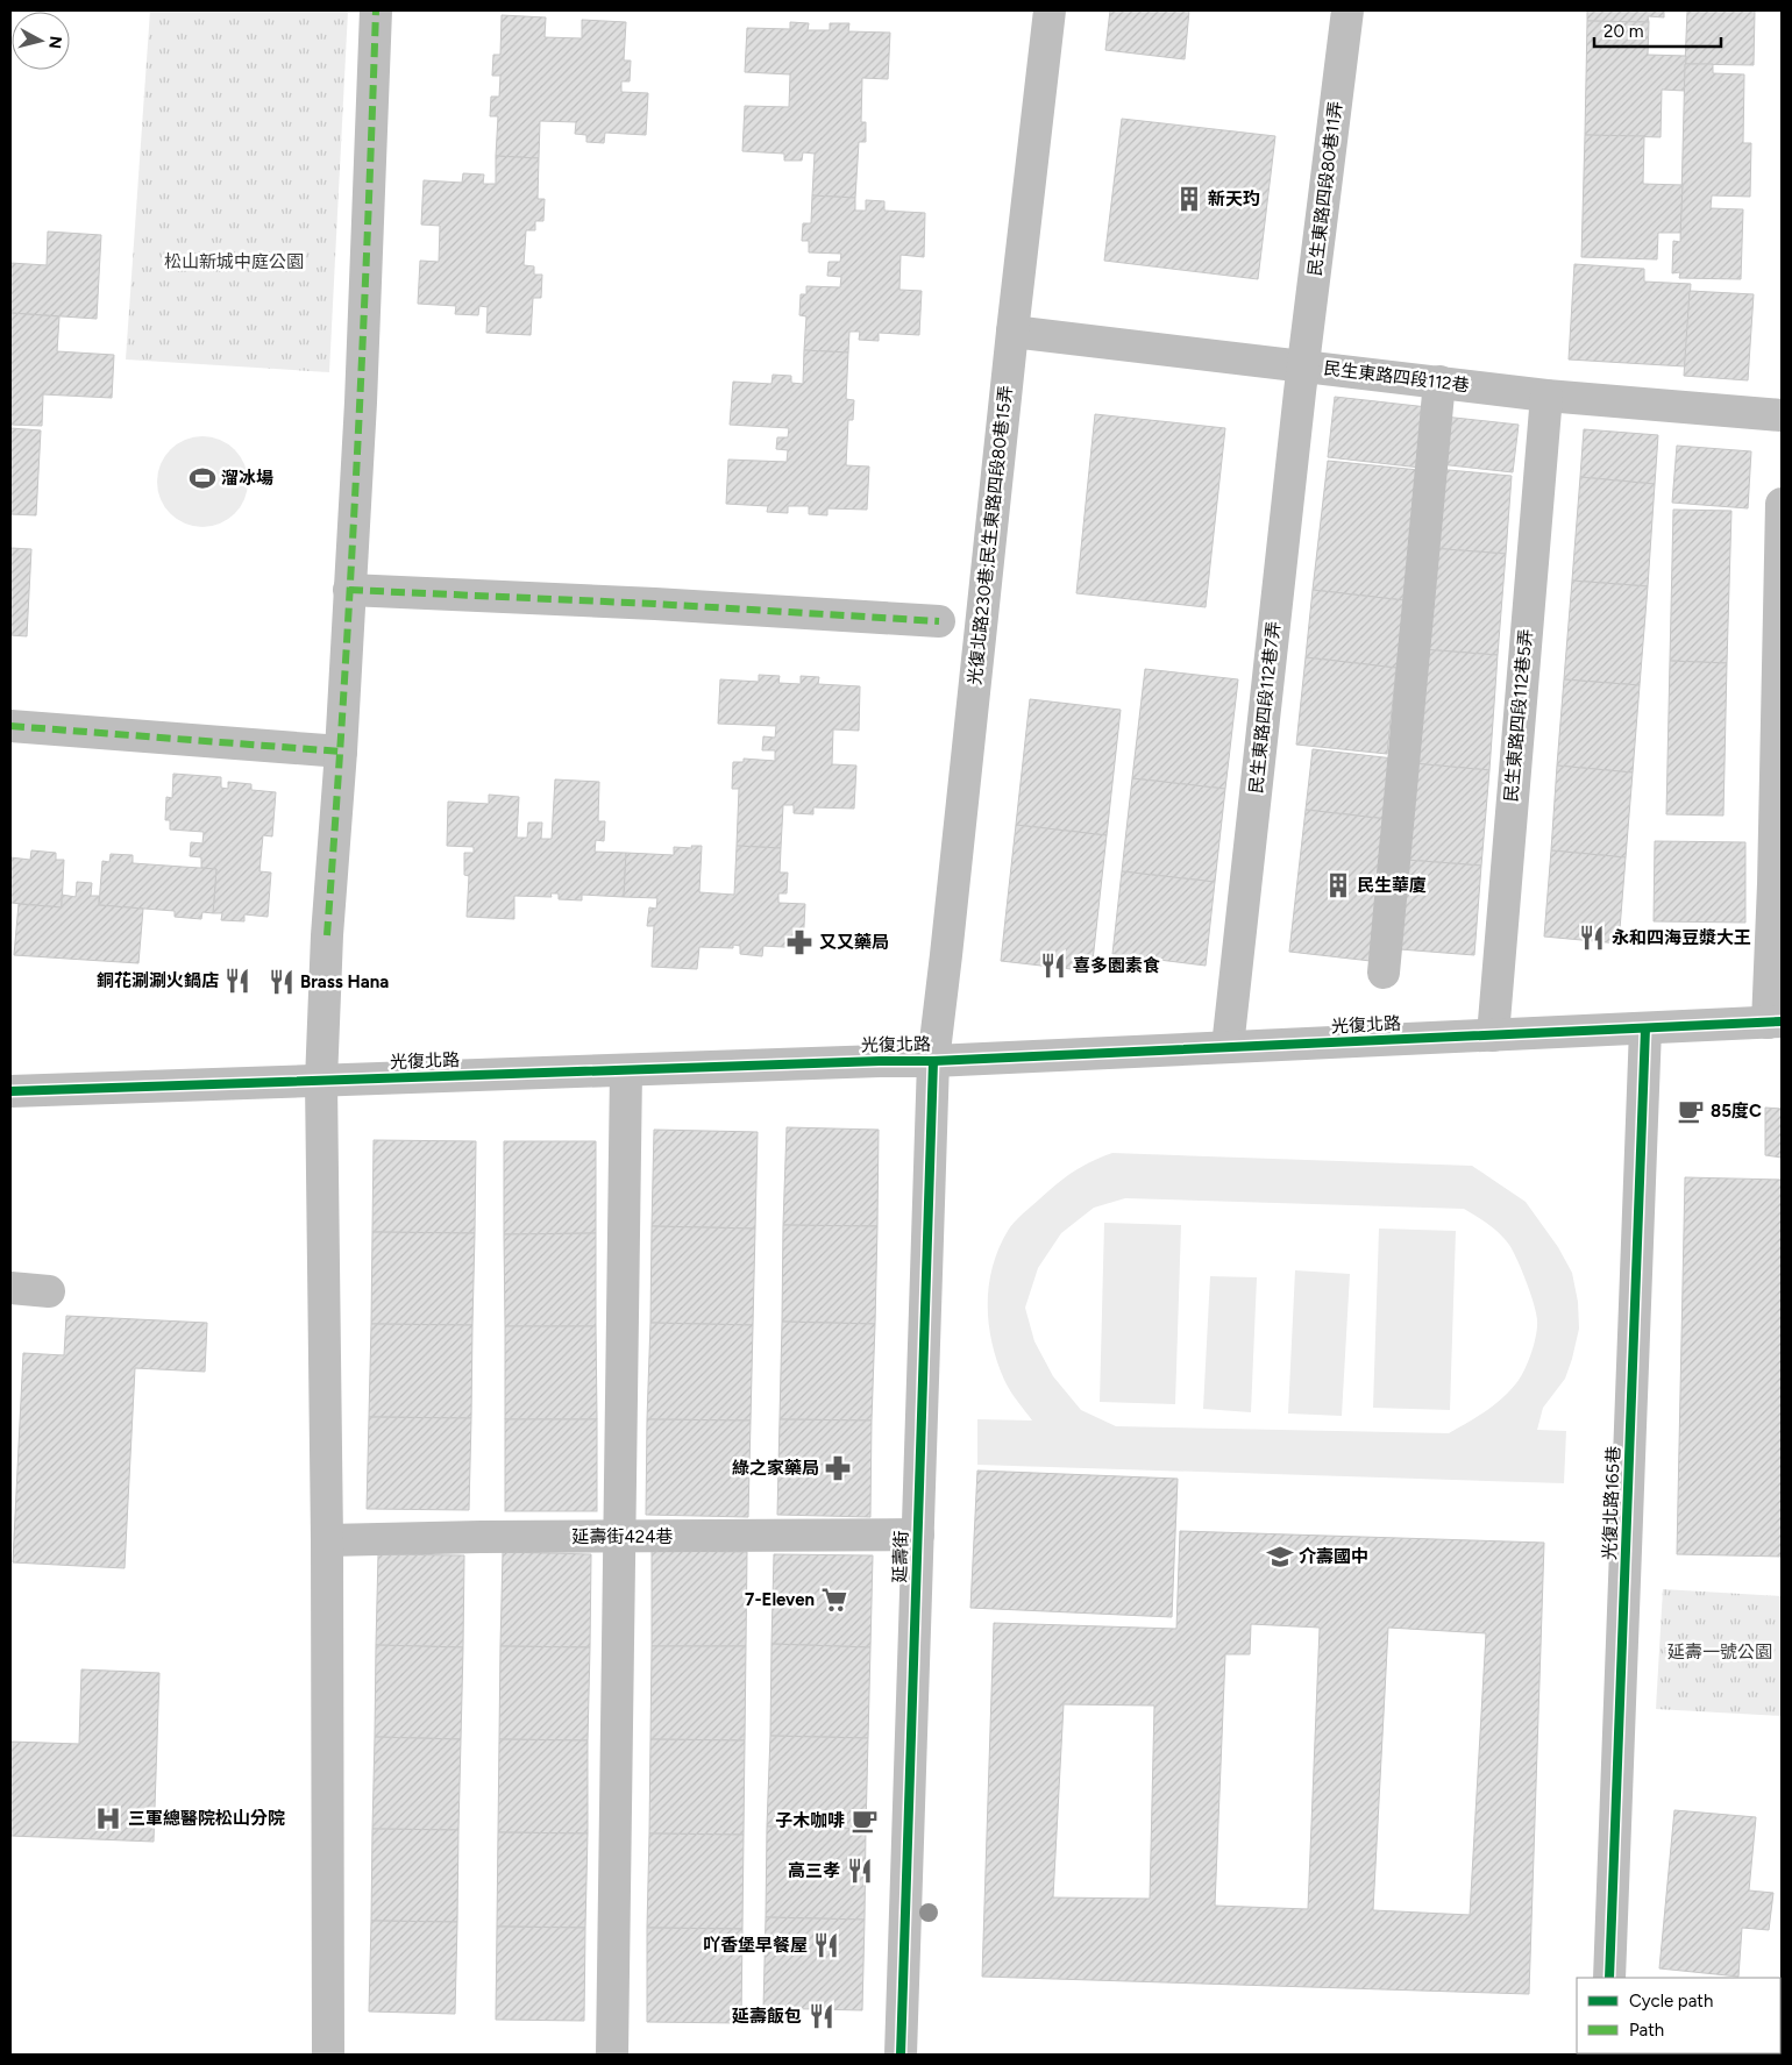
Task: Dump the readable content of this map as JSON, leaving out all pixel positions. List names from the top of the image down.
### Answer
{
  "streets": {
    "street": [
      "民生東路四段80巷11弄",
      "民生東路四段112巷",
      "光復北路230巷;民生東路四段80巷15弄",
      "民生東路四段112巷7弄",
      "民生東路四段112巷5弄",
      "光復北路",
      "光復北路165巷",
      "延壽街424巷",
      "延壽街"
    ]
  },
  "crossings": [
    ["民生東路四段80巷11弄", "民生東路四段112巷"],
    ["民生東路四段80巷11弄", "民生東路四段112巷7弄"],
    ["民生東路四段112巷", "光復北路230巷;民生東路四段80巷15弄"],
    ["民生東路四段112巷", "民生東路四段112巷7弄"],
    ["民生東路四段112巷", "民生東路四段112巷5弄"],
    ["光復北路230巷;民生東路四段80巷15弄", "光復北路"],
    ["光復北路230巷;民生東路四段80巷15弄", "延壽街"],
    ["民生東路四段112巷7弄", "光復北路"],
    ["民生東路四段112巷5弄", "光復北路"],
    ["光復北路", "光復北路165巷"],
    ["光復北路", "延壽街"],
    ["延壽街424巷", "延壽街"]
  ],
  "parks": ["松山新城中庭公園", "延壽一號公園"],
  "places": {
    "building": ["新天玓", "民生華廈"],
    "sports": ["溜冰場"],
    "restaurant": [
      "永和四海豆漿大王",
      "喜多園素食",
      "銅花涮涮火鍋店",
      "Brass Hana",
      "高三孝",
      "吖香堡早餐屋",
      "延壽飯包"
    ],
    "pharmacy": ["又又藥局", "綠之家藥局"],
    "cafe": ["85度C", "子木咖啡"],
    "school or university": ["介壽國中"],
    "supermarket": ["7-Eleven"],
    "hospital": ["三軍總醫院松山分院"]
  },
  "legend": ["Cycle path", "Path"],
  "scale_bar": "20 m",
  "north": "right"
}
